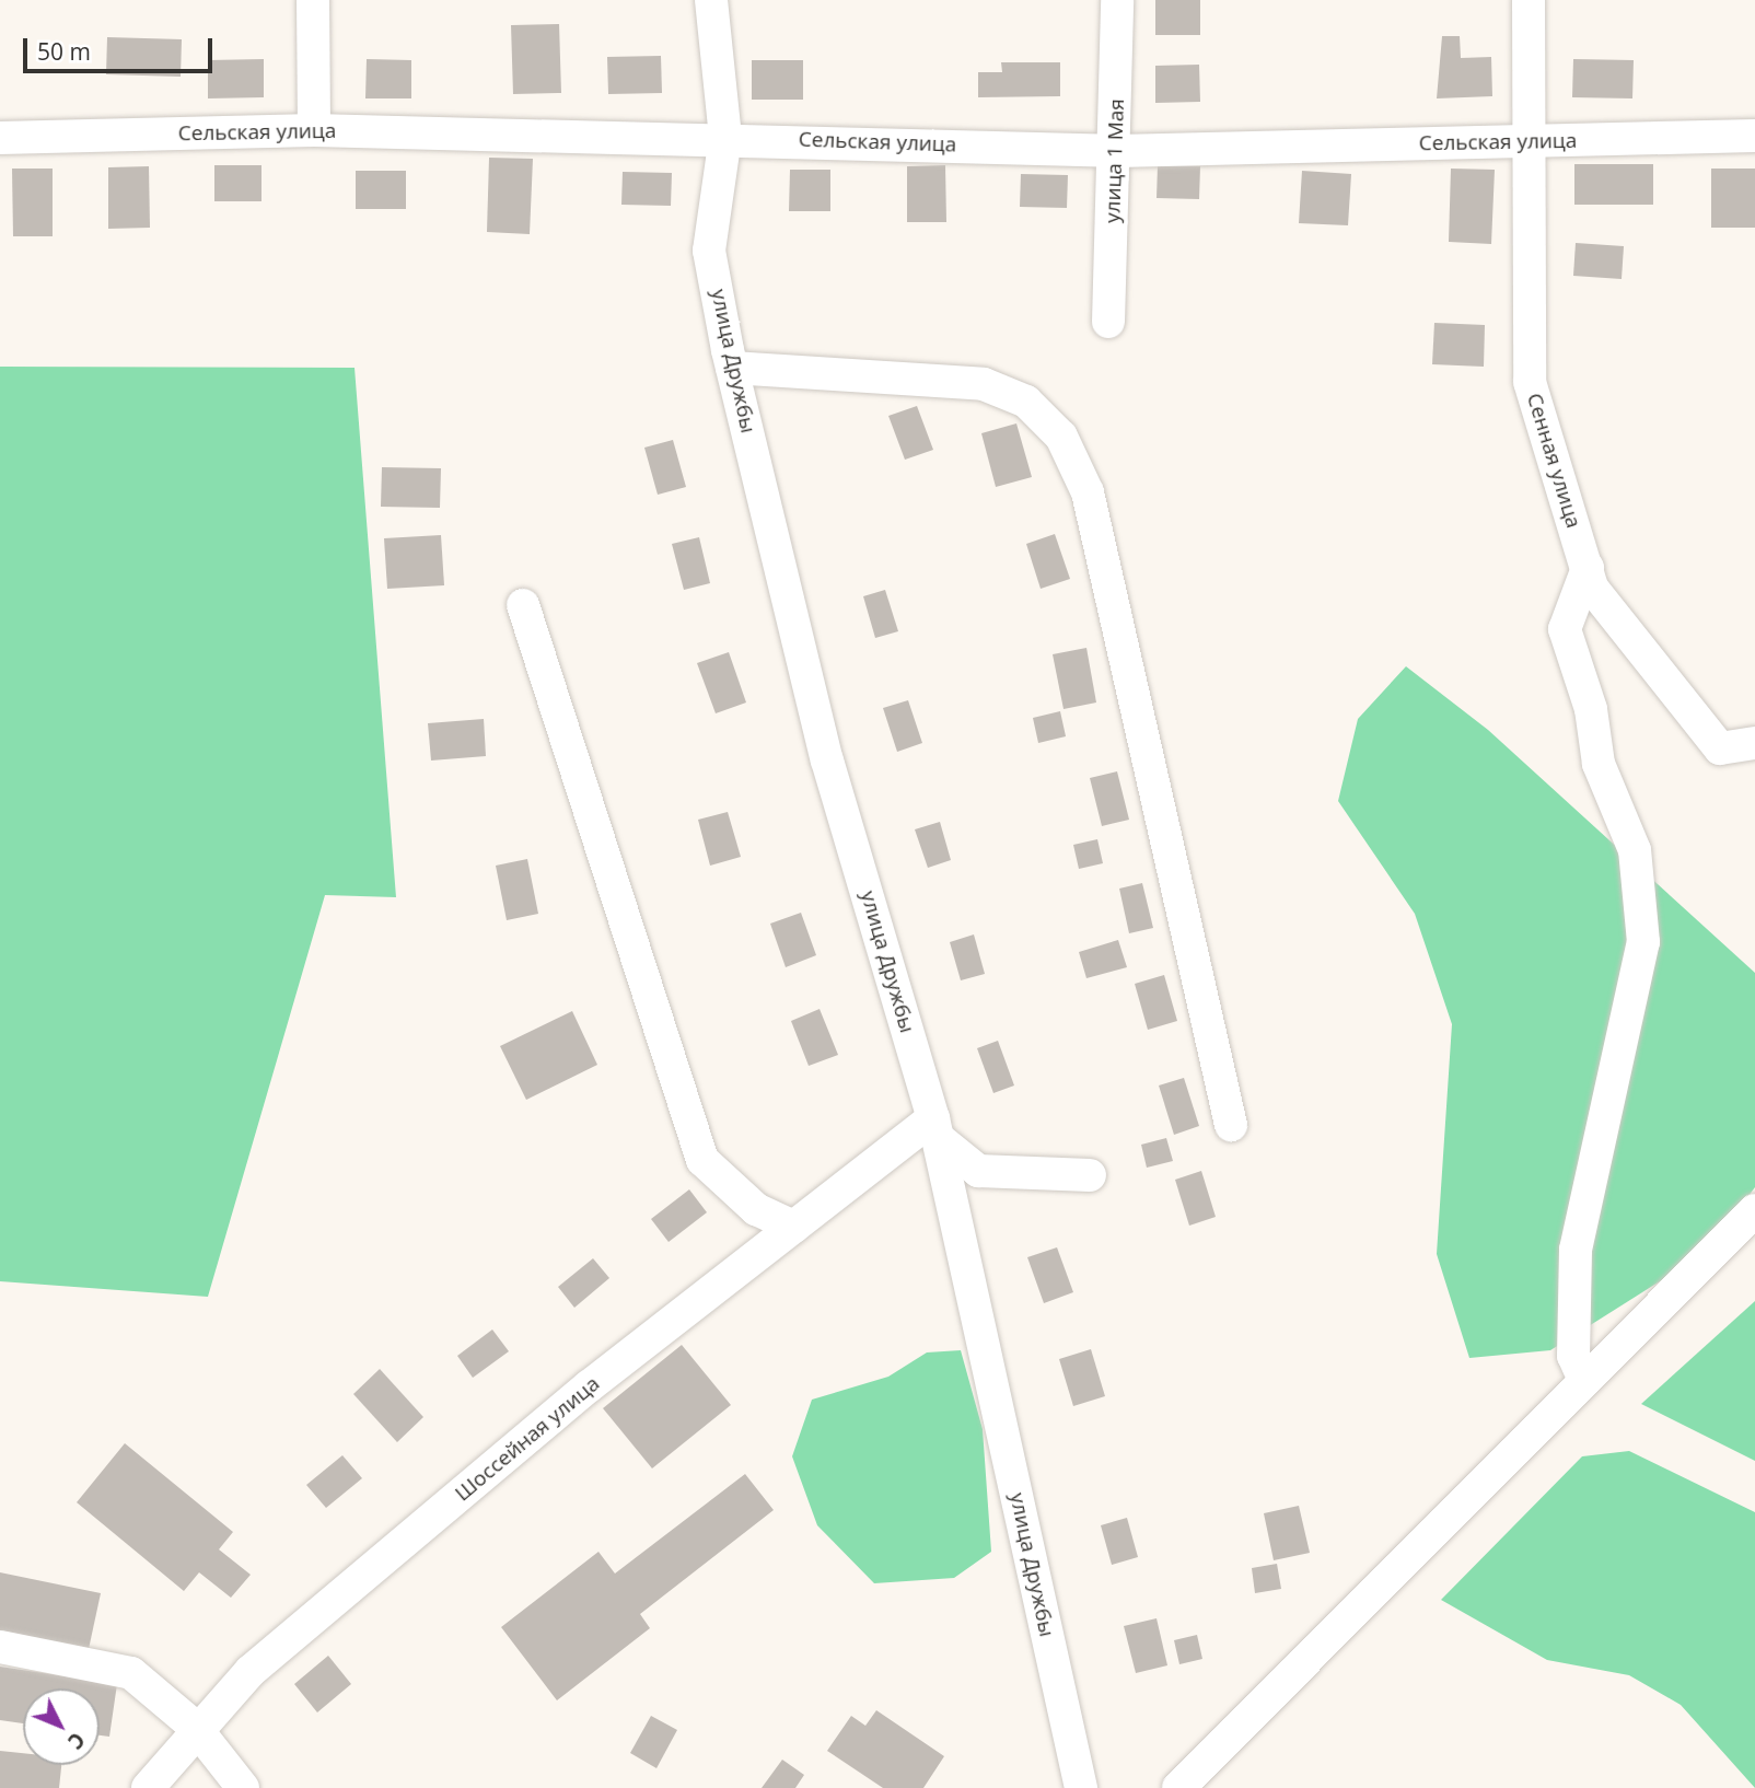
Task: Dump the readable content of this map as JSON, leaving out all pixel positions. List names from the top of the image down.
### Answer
{
  "streets": {
    "street": [
      "Сельская улица",
      "улица 1 Мая",
      "улица Дружбы",
      "Сенная улица",
      "Шоссейная улица"
    ]
  },
  "crossings": [
    ["Сельская улица", "улица 1 Мая"],
    ["Сельская улица", "улица Дружбы"],
    ["Сельская улица", "Сенная улица"],
    ["улица Дружбы", "Шоссейная улица"]
  ],
  "scale_bar": "50 m",
  "north": "bottom right"
}
